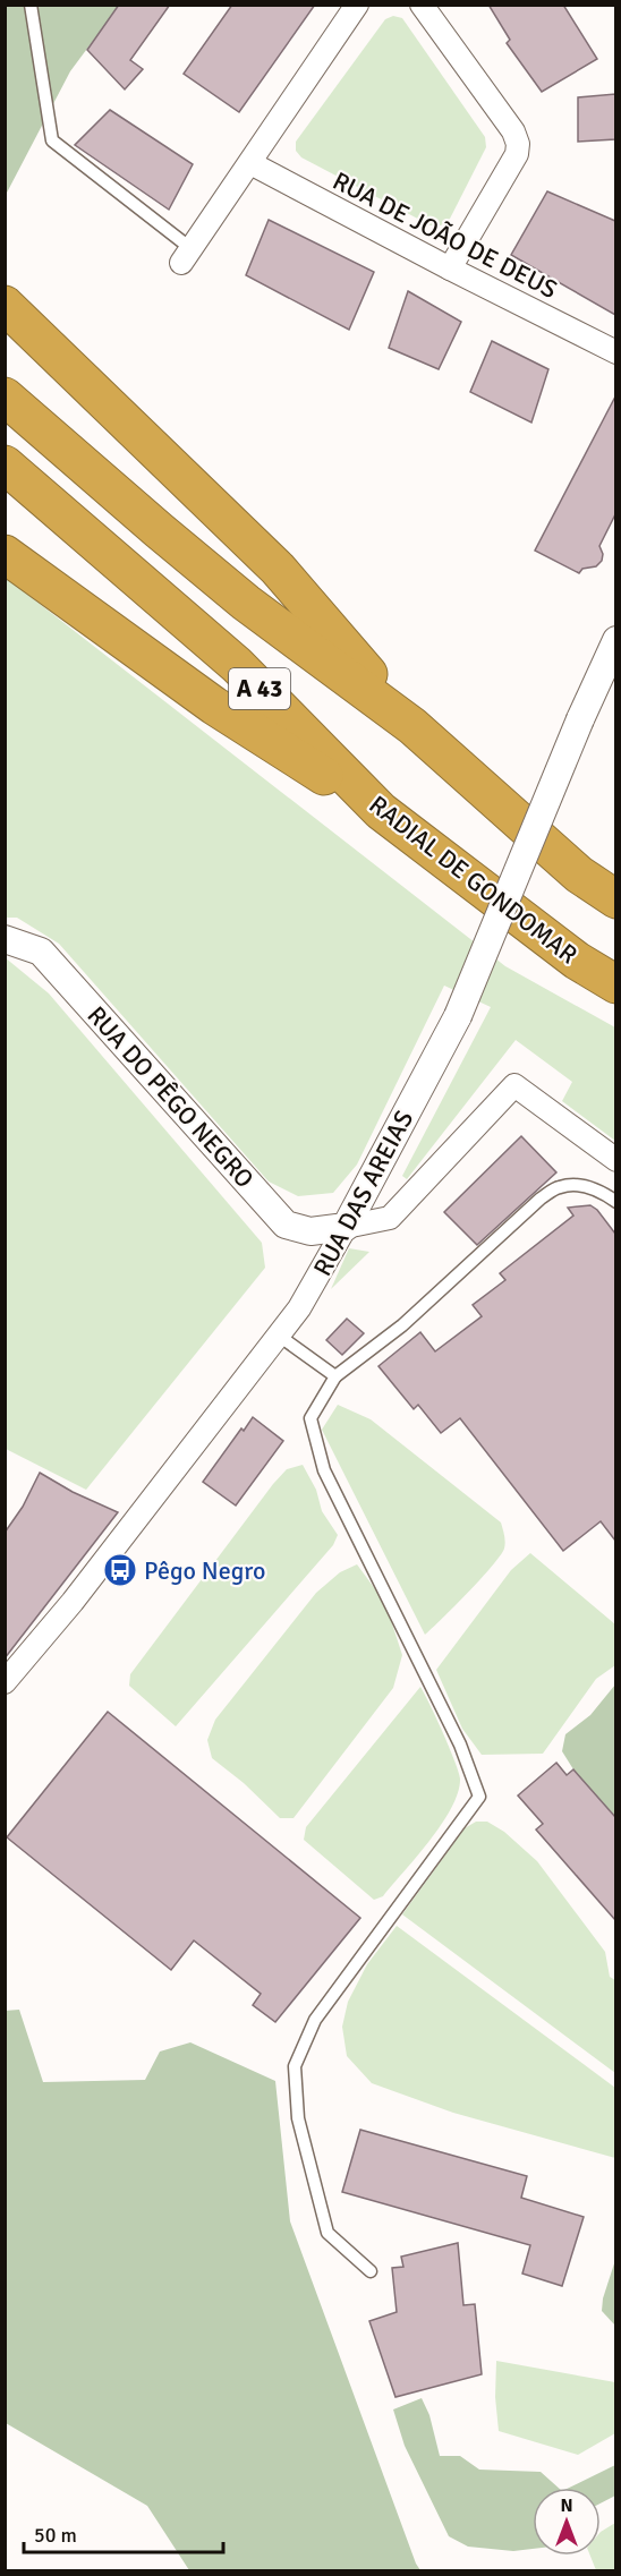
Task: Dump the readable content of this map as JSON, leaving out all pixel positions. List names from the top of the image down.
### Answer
{
  "streets": {
    "highway": ["A 43", "RADIAL DE GONDOMAR"],
    "street": ["RUA DE JOÃO DE DEUS", "RUA DO PÊGO NEGRO", "RUA DAS AREIAS"]
  },
  "crossings": [
    ["RUA DO PÊGO NEGRO", "RUA DAS AREIAS"]
  ],
  "places": {
    "bus stop": ["Pêgo Negro"]
  },
  "scale_bar": "50 m",
  "north": "top"
}
